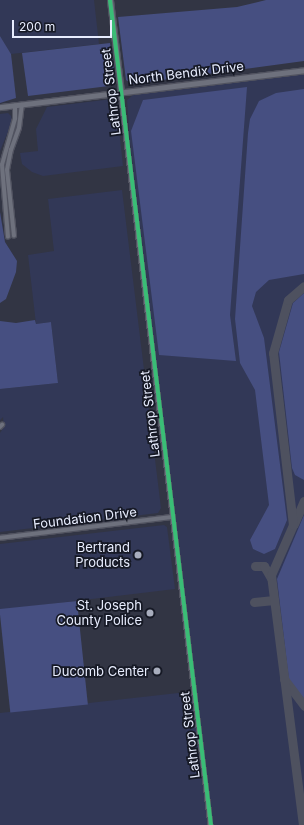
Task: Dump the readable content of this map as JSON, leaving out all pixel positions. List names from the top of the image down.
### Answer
{
  "streets": {
    "street": ["North Bendix Drive", "Lathrop Street", "Foundation Drive"]
  },
  "crossings": [
    ["North Bendix Drive", "Lathrop Street"],
    ["Lathrop Street", "Foundation Drive"]
  ],
  "places": ["Bertrand Products", "St. Joseph County Police", "Ducomb Center"],
  "scale_bar": "200 m"
}
